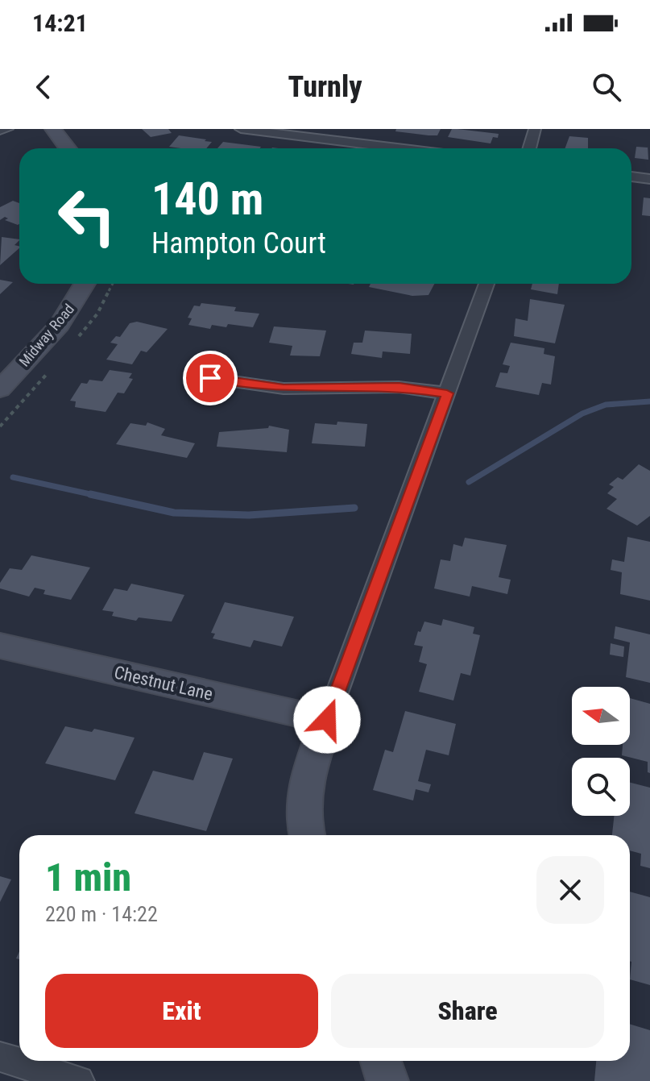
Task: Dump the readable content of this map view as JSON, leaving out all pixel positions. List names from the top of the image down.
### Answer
{
  "streets": {
    "street": ["Midway Road", "Chestnut Lane"]
  },
  "north": "left",
  "page": {
    "status": "14:21",
    "header": "Turnly",
    "turn": ["140 m", "Hampton Court"],
    "heading": ["1 min", "220 m · 14:22"],
    "buttons": ["Exit", "Share"]
  }
}
